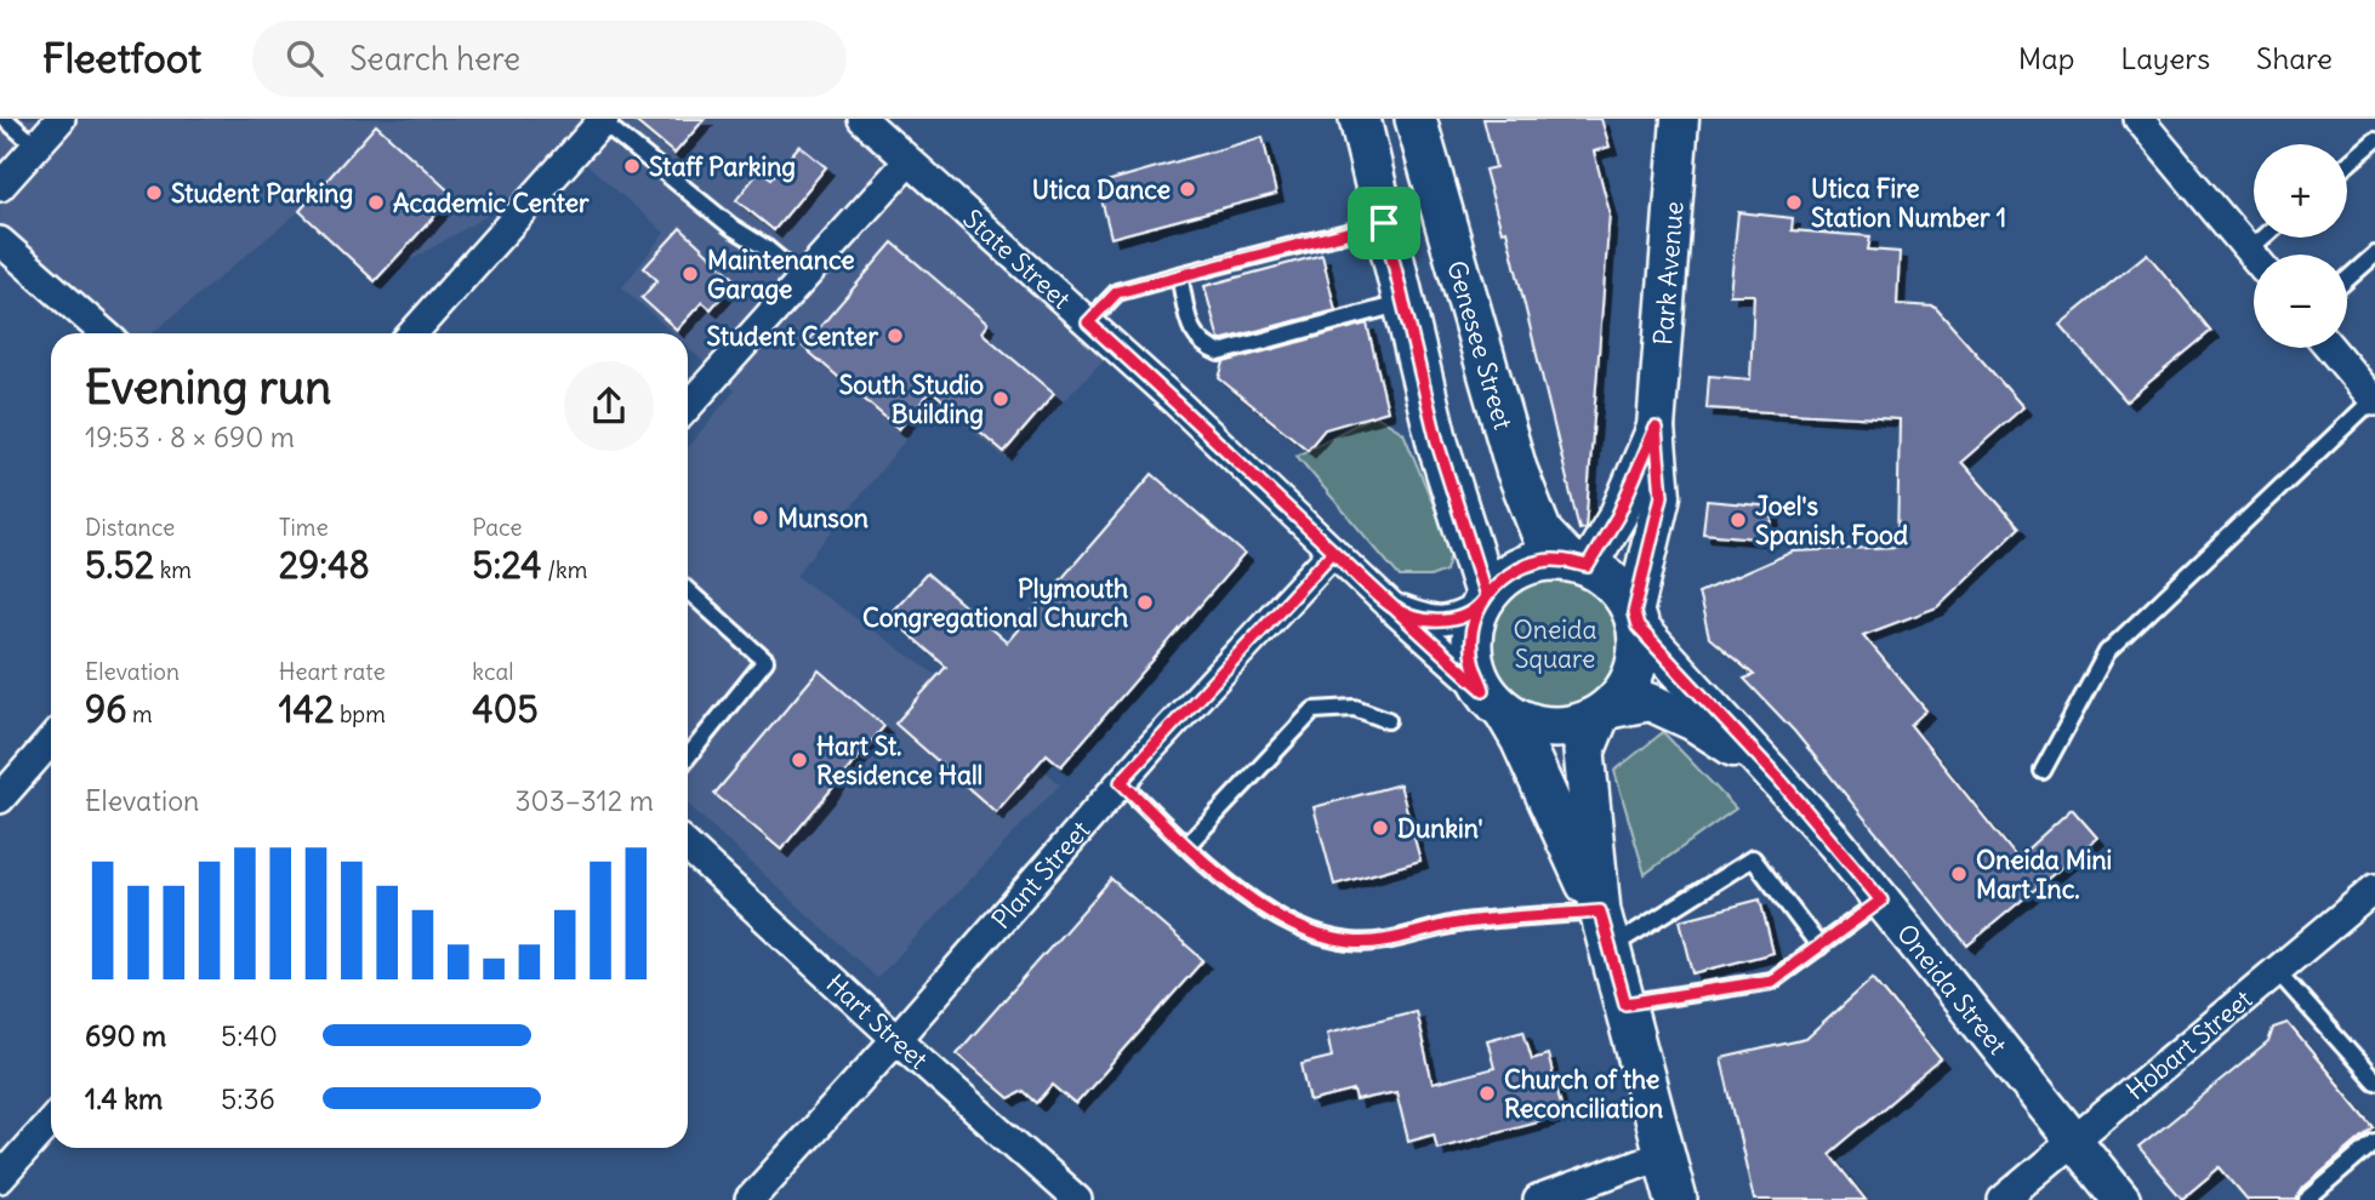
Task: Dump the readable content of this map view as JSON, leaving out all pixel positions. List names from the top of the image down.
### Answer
{
  "streets": {
    "main road": ["Genesee Street"],
    "street": [
      "State Street",
      "Park Avenue",
      "Plant Street",
      "Oneida Street",
      "Hart Street",
      "Hobart Street"
    ]
  },
  "crossings": [
    ["State Street", "Park Avenue"],
    ["State Street", "Genesee Street"],
    ["State Street", "Plant Street"],
    ["State Street", "Oneida Street"],
    ["Park Avenue", "Genesee Street"],
    ["Park Avenue", "Oneida Street"],
    ["Genesee Street", "Oneida Street"],
    ["Plant Street", "Hart Street"],
    ["Oneida Street", "Hobart Street"]
  ],
  "parks": ["Oneida Square"],
  "places": [
    "Staff Parking",
    "Utica Dance",
    "Student Parking",
    "Academic Center",
    "Utica Fire Station Number 1",
    "Maintenance Garage",
    "Student Center",
    "South Studio Building",
    "Munson",
    "Joel's Spanish Food",
    "Plymouth Congregational Church",
    "Hart St. Residence Hall",
    "Dunkin'",
    "Oneida Mini Mart Inc.",
    "Church of the Reconciliation"
  ],
  "page": {
    "header": "Fleetfoot",
    "search": "Search here",
    "nav": ["Map", "Layers", "Share"],
    "map_buttons": ["+", "−"],
    "heading": ["Evening run", "19:53 · 8 × 690 m"],
    "stats": [
      ["Distance", "5.52 km"],
      ["Time", "29:48"],
      ["Pace", "5:24 /km"],
      ["Elevation", "96 m"],
      ["Heart rate", "142 bpm"],
      ["kcal", "405"]
    ],
    "chart": ["Elevation", "303–312 m"],
    "list": [
      {
        "name": "690 m",
        "note": "5:40"
      },
      {
        "name": "1.4 km",
        "note": "5:36"
      }
    ]
  }
}
